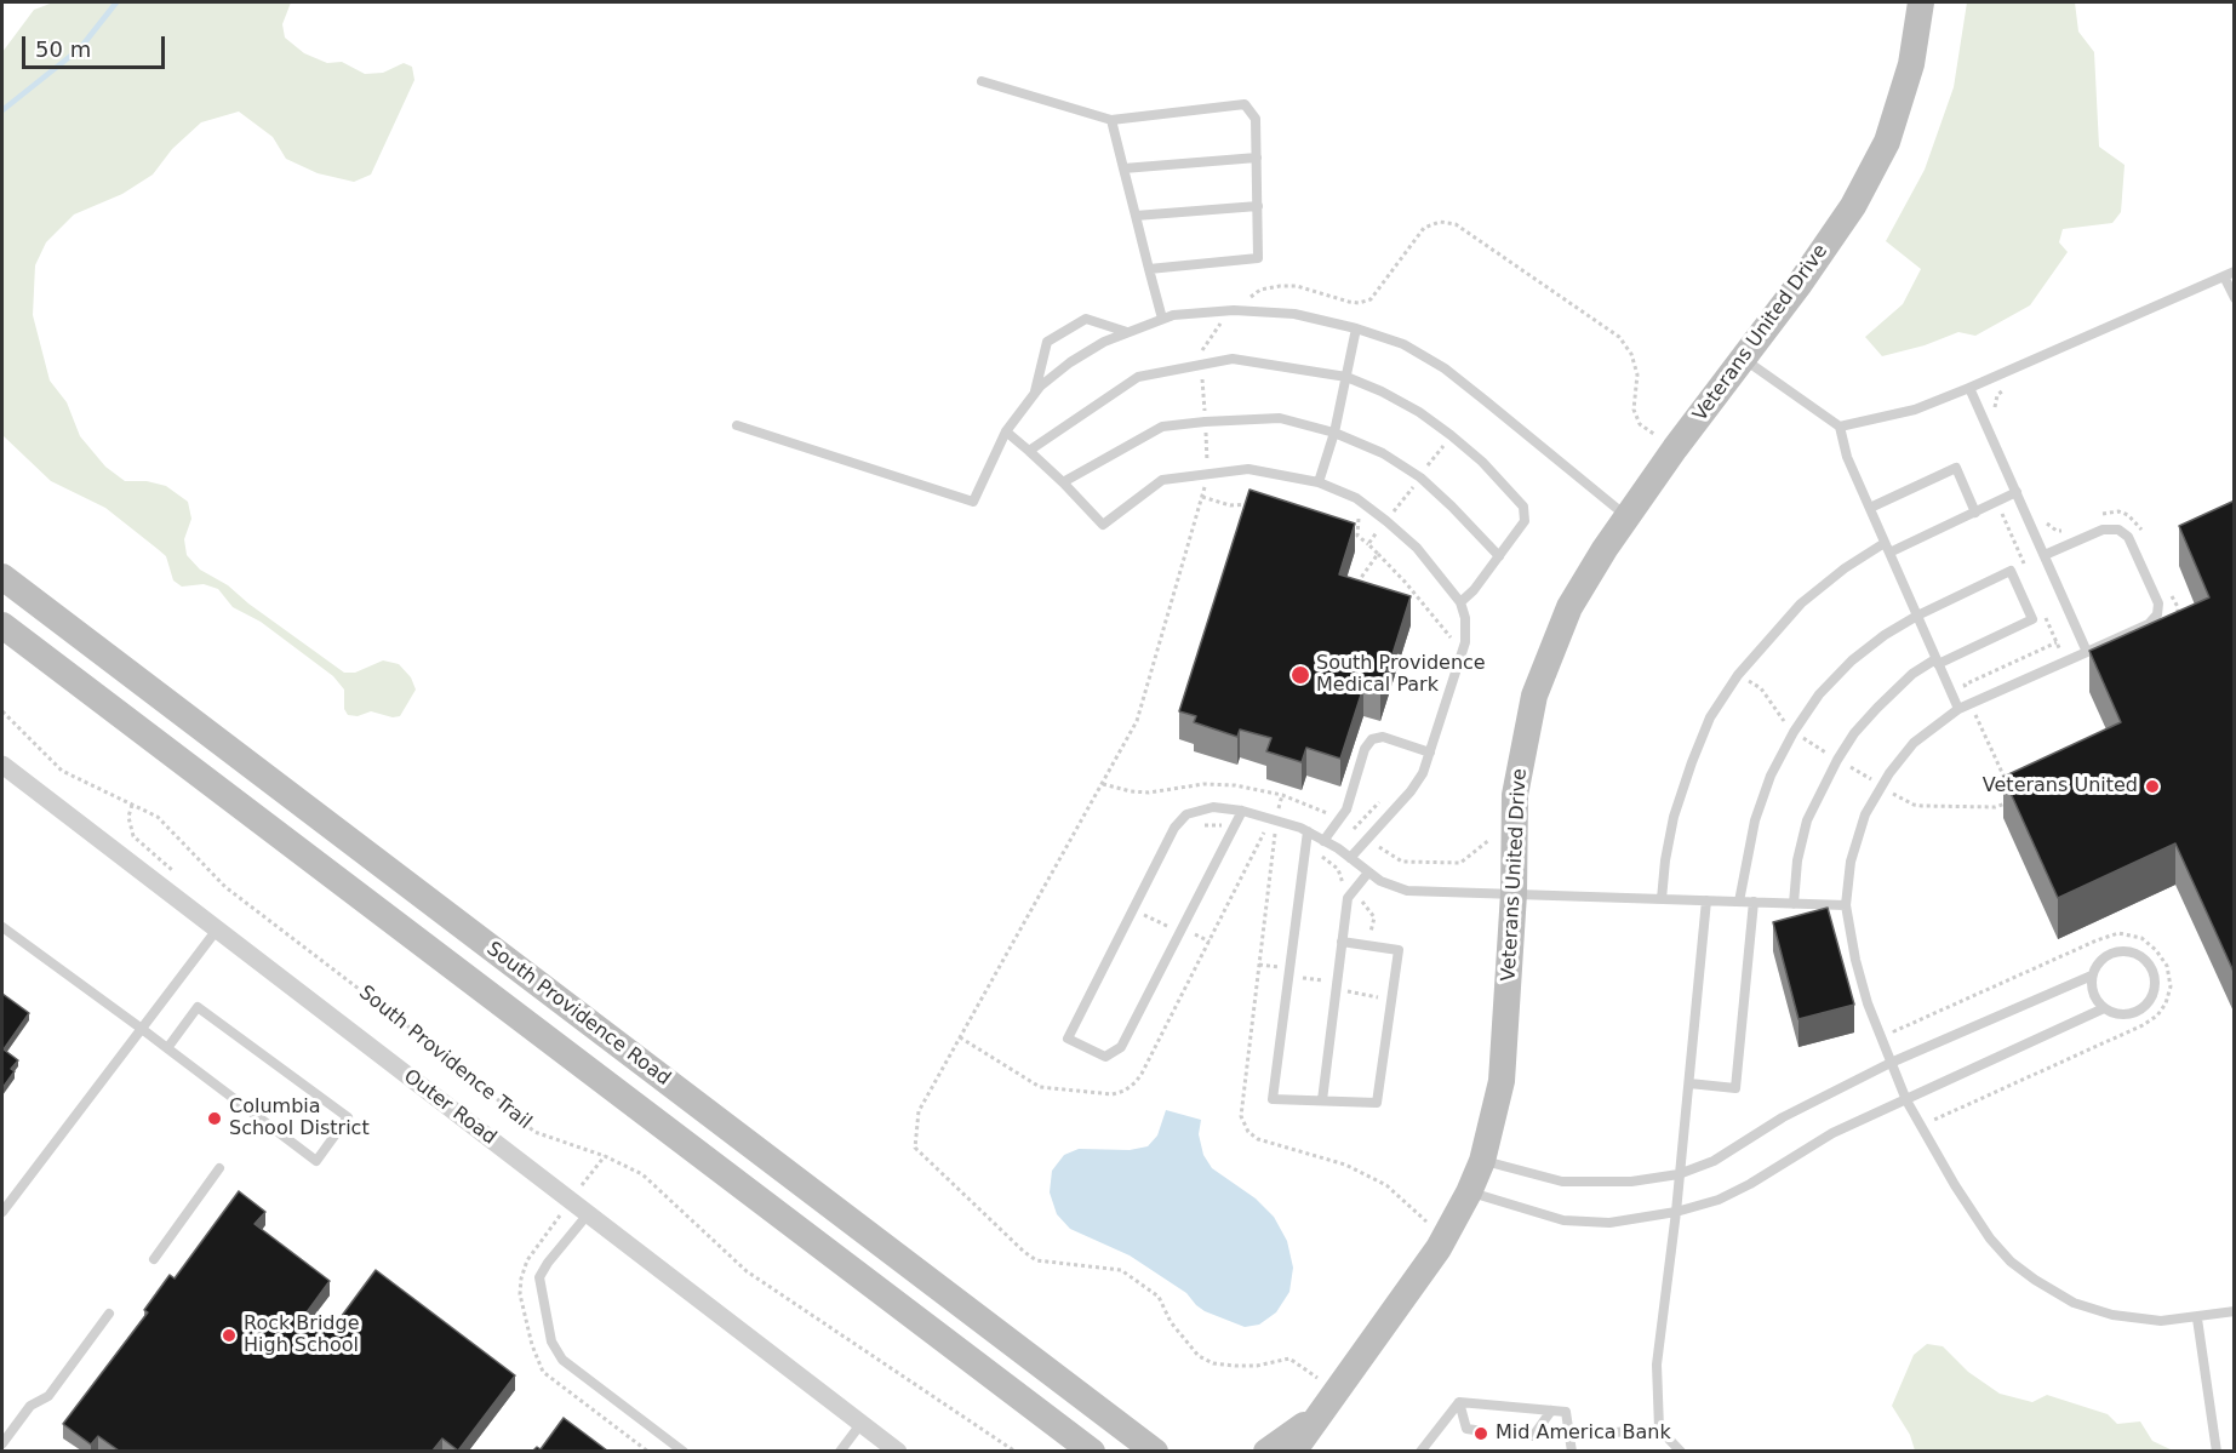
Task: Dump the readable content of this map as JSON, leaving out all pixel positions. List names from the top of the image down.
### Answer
{
  "streets": {
    "main road": ["Veterans United Drive", "South Providence Road"],
    "street": ["Outer Road"],
    "path": ["South Providence Trail"]
  },
  "places": [
    "South Providence Medical Park",
    "Veterans United",
    "Columbia School District",
    "Rock Bridge High School",
    "Mid America Bank"
  ],
  "scale_bar": "50 m"
}
